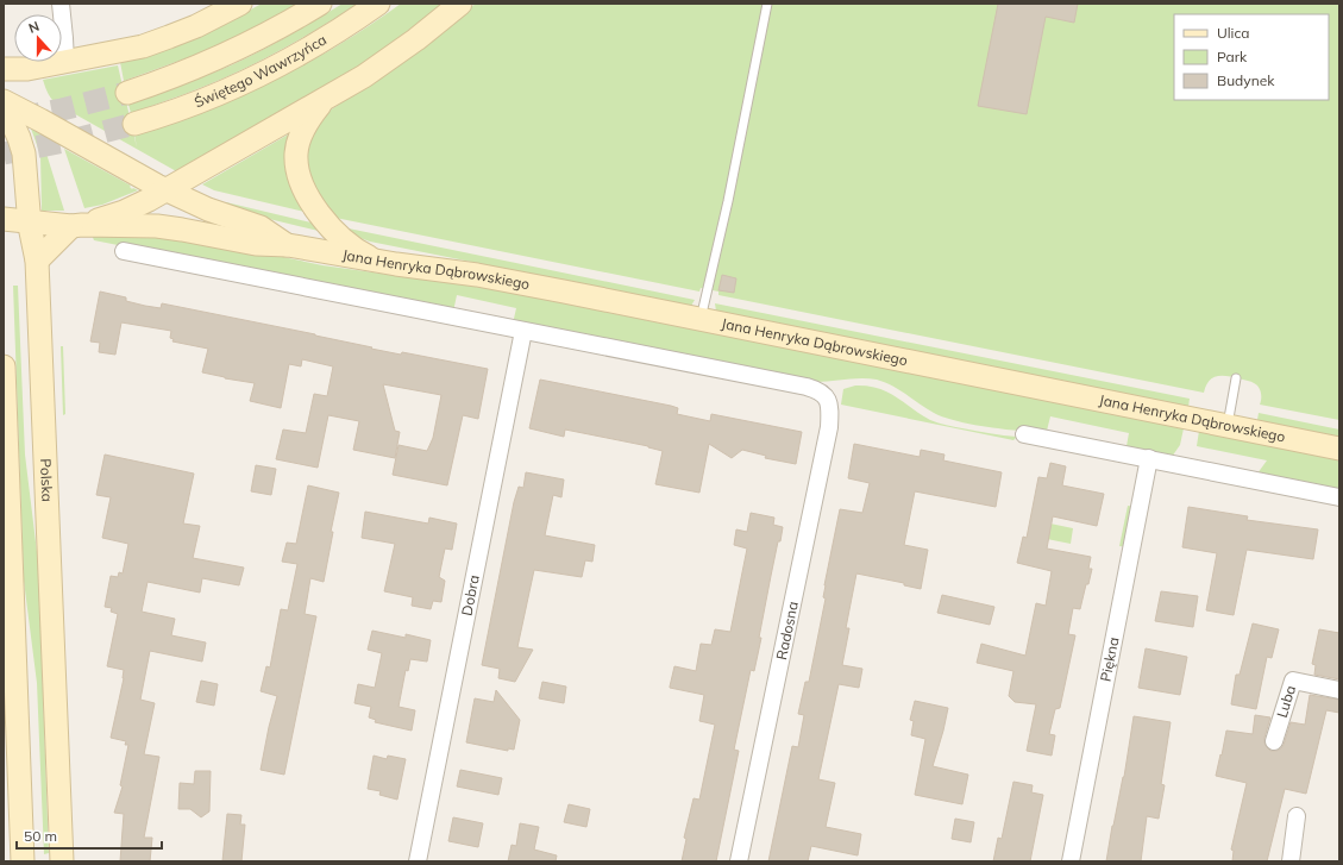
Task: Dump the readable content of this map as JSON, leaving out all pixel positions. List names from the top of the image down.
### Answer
{
  "streets": {
    "street": [
      "Świętego Wawrzyńca",
      "Jana Henryka Dąbrowskiego",
      "Polska",
      "Dobra",
      "Radosna",
      "Piękna",
      "Luba"
    ]
  },
  "crossings": [
    ["Jana Henryka Dąbrowskiego", "Polska"],
    ["Dobra", "Radosna"]
  ],
  "legend": ["Ulica", "Park", "Budynek"],
  "scale_bar": "50 m",
  "north": "top"
}
